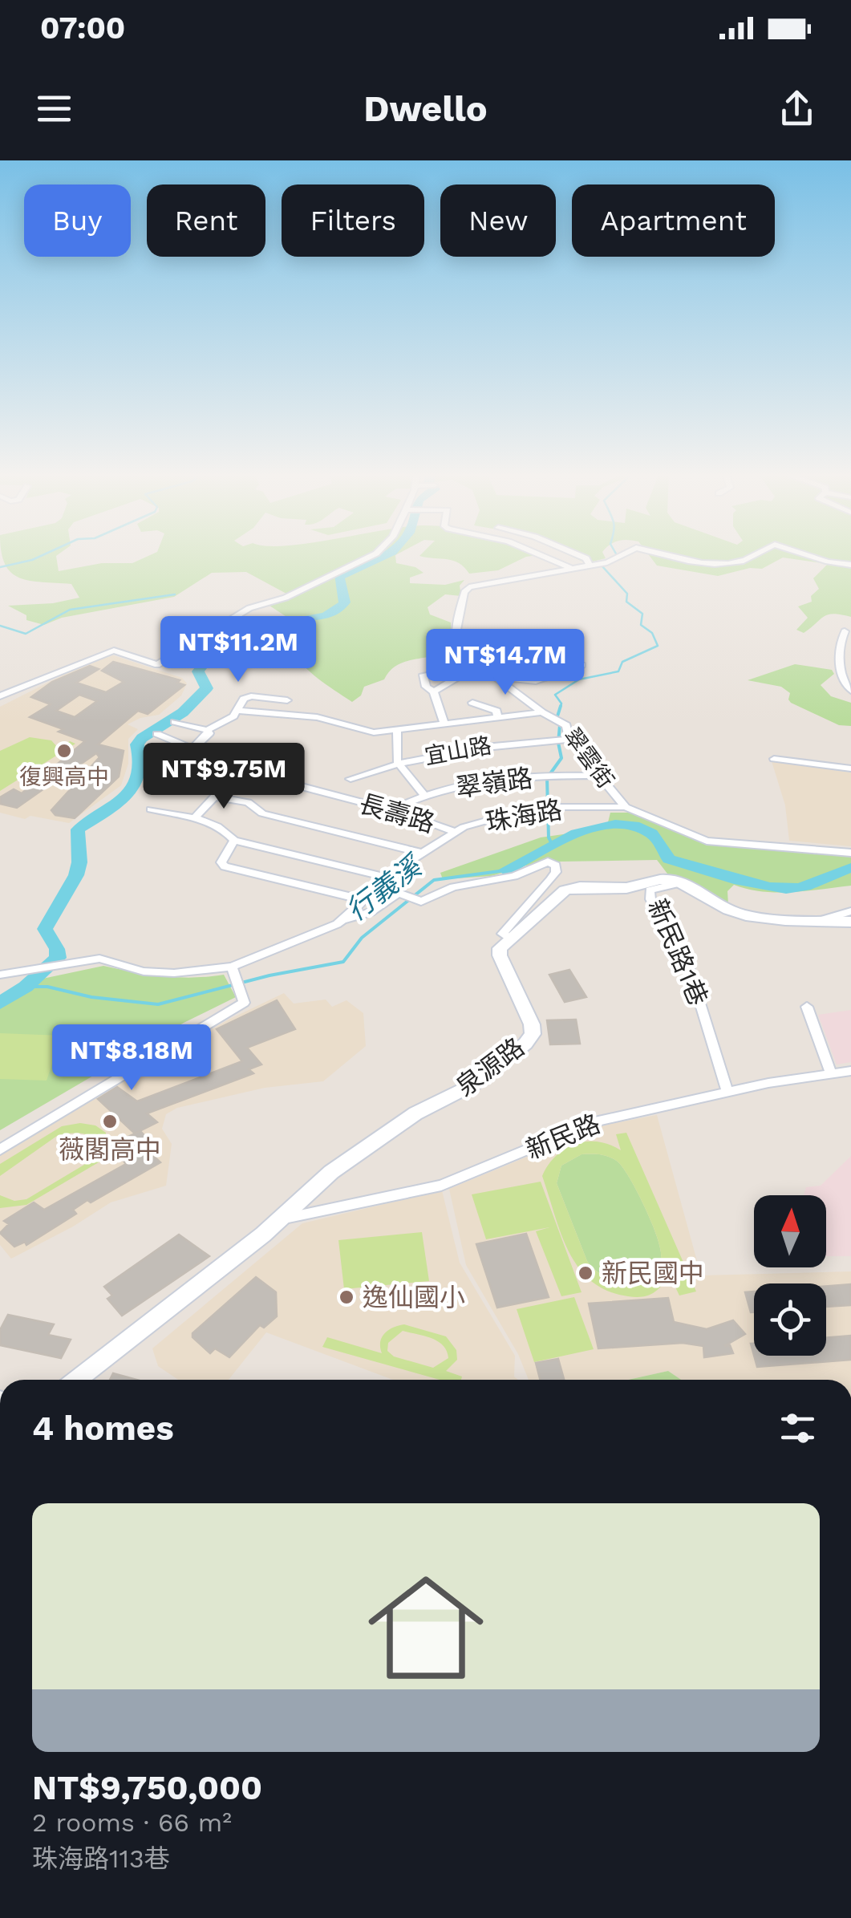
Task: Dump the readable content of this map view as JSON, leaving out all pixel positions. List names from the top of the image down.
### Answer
{
  "streets": {
    "street": [
      "宜山路",
      "翠雲街",
      "翠嶺路",
      "長壽路",
      "珠海路",
      "新民路1巷",
      "泉源路",
      "新民路"
    ]
  },
  "crossings": [
    ["宜山路", "翠雲街"],
    ["翠雲街", "翠嶺路"],
    ["翠雲街", "珠海路"],
    ["翠嶺路", "長壽路"],
    ["長壽路", "珠海路"],
    ["新民路1巷", "新民路"],
    ["泉源路", "新民路"]
  ],
  "water": ["行義溪"],
  "places": [
    "復興高中",
    "薇閣高中",
    "新民國中",
    "逸仙國小"
  ],
  "north": "top",
  "page": {
    "status": "07:00",
    "header": "Dwello",
    "chip": [
      "Buy",
      "Rent",
      "Filters",
      "New",
      "Apartment"
    ],
    "price": [
      "NT$11.2M",
      "NT$14.7M",
      "NT$9.75M",
      "NT$8.18M"
    ],
    "heading": "4 homes",
    "list": [
      {
        "name": "NT$9,750,000",
        "note": "2 rooms · 66 m² · 珠海路113巷"
      }
    ]
  }
}
